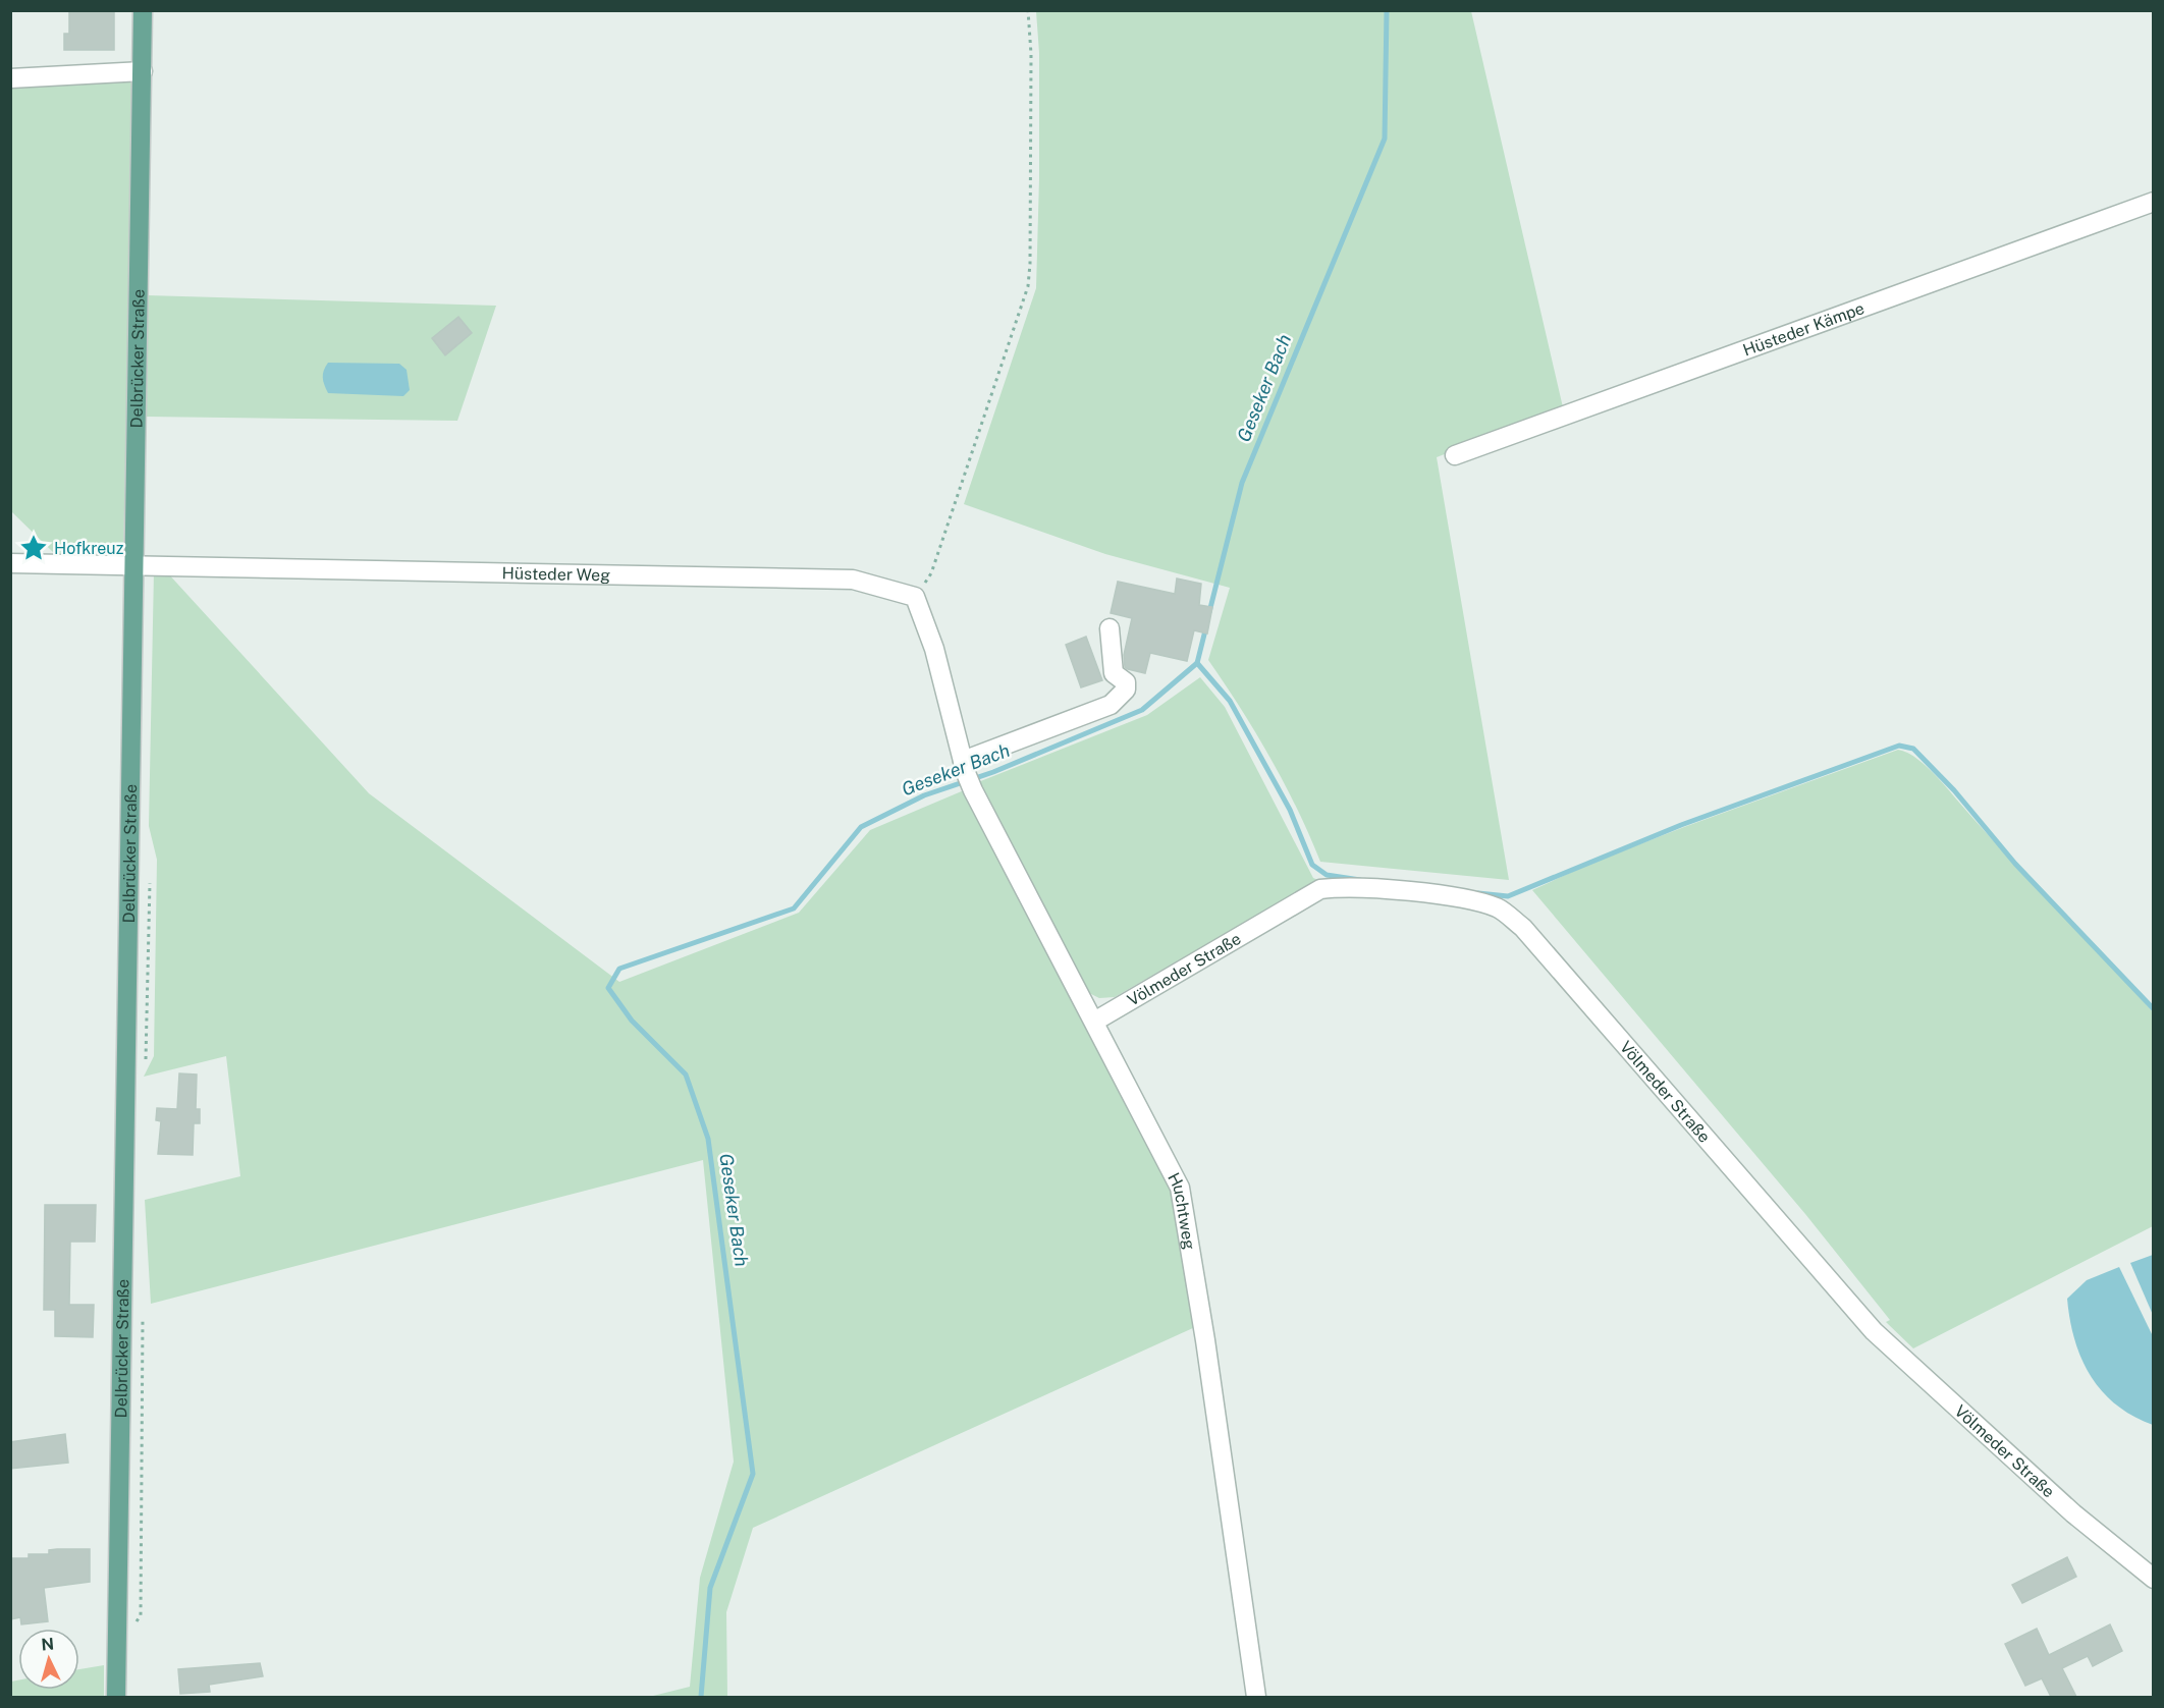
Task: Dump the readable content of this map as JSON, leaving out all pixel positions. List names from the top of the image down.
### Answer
{
  "streets": {
    "main road": ["Delbrücker Straße"],
    "street": [
      "Hüsteder Kämpe",
      "Hüsteder Weg",
      "Völmeder Straße",
      "Huchtweg"
    ]
  },
  "crossings": [
    ["Delbrücker Straße", "Hüsteder Weg"],
    ["Völmeder Straße", "Huchtweg"]
  ],
  "water": ["Geseker Bach"],
  "places": {
    "place": ["Hofkreuz"]
  },
  "north": "top"
}
